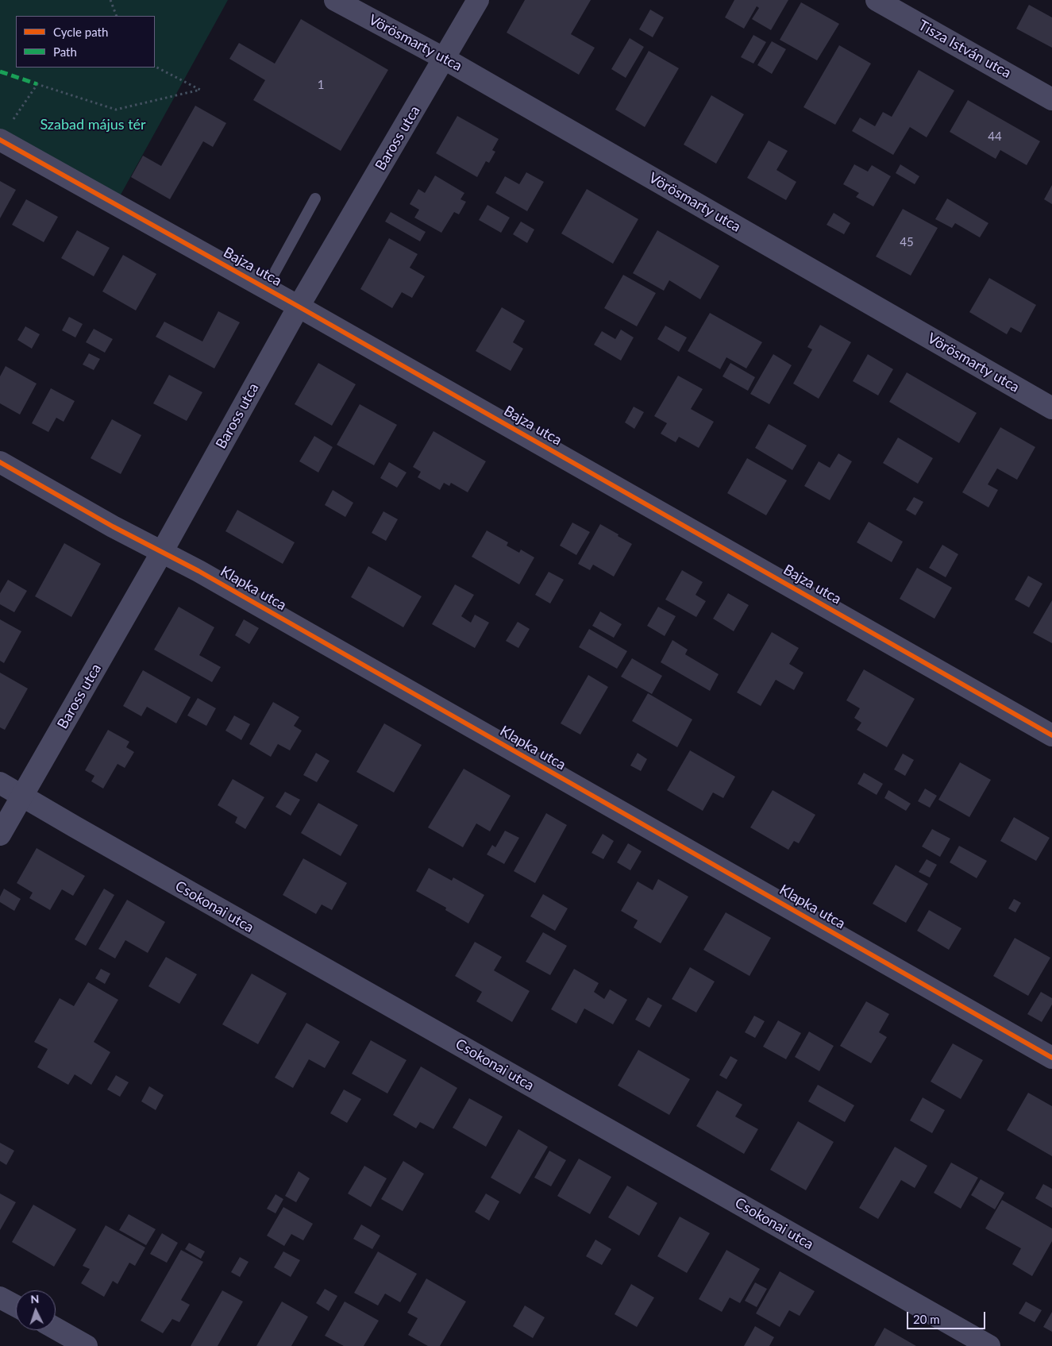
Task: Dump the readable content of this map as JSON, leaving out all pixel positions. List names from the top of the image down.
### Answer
{
  "streets": {
    "street": [
      "Vörösmarty utca",
      "Tisza István utca",
      "Baross utca",
      "Bajza utca",
      "Klapka utca",
      "Csokonai utca"
    ]
  },
  "crossings": [
    ["Vörösmarty utca", "Baross utca"],
    ["Baross utca", "Bajza utca"],
    ["Baross utca", "Klapka utca"],
    ["Baross utca", "Csokonai utca"]
  ],
  "parks": ["Szabad május tér"],
  "house_numbers": ["1", "44", "45"],
  "legend": ["Cycle path", "Path"],
  "scale_bar": "20 m",
  "north": "top"
}
